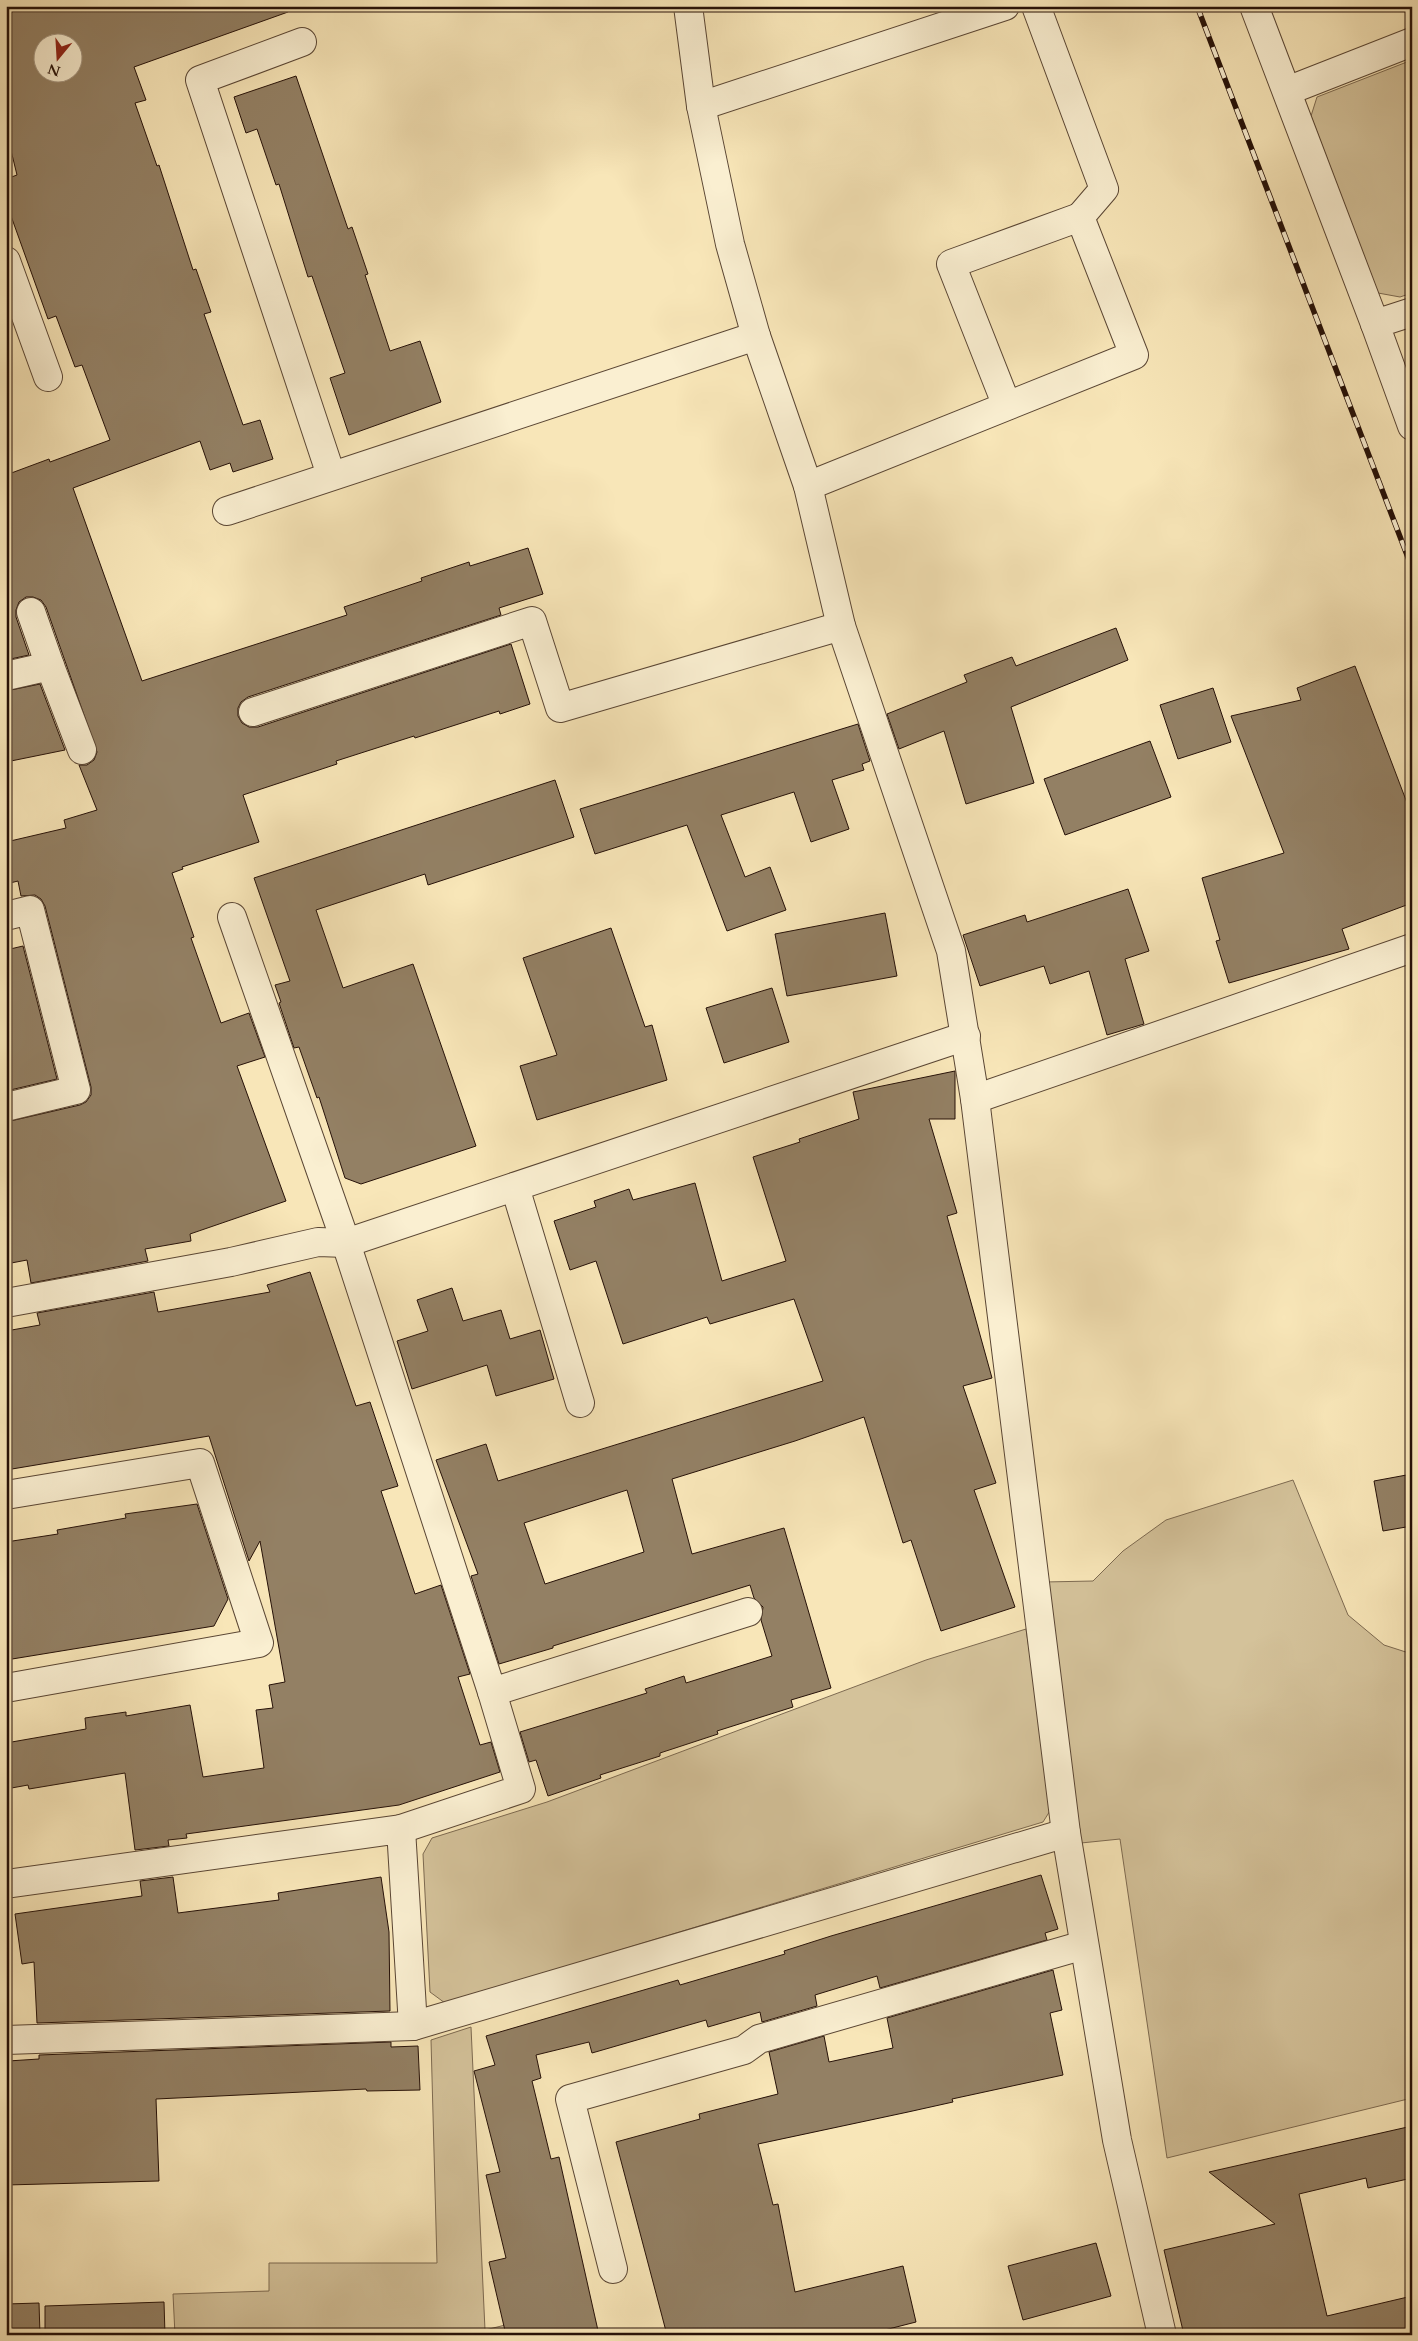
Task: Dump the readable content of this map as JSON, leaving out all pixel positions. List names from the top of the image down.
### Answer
{
  "north": "bottom"
}
